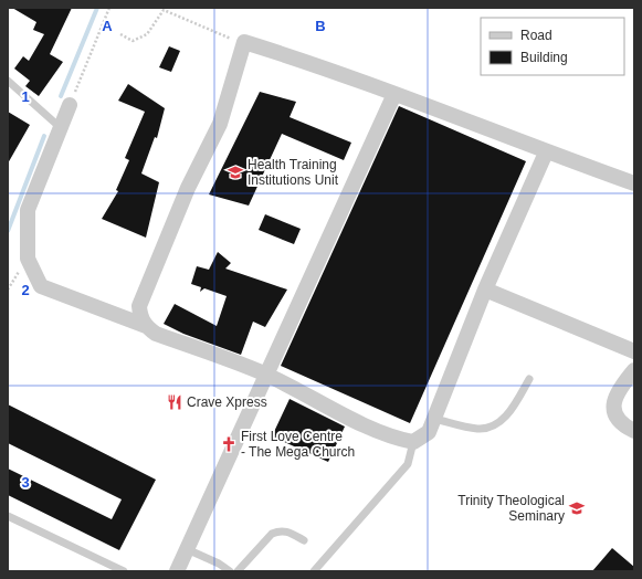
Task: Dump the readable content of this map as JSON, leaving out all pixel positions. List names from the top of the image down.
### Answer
{
  "places": {
    "school or university": ["Health Training Institutions Unit", "Trinity Theological Seminary"],
    "restaurant": ["Crave Xpress"],
    "church": ["First Love Centre - The Mega Church"]
  },
  "legend": ["Road", "Building"],
  "grid": {
    "columns": ["A", "B"],
    "rows": ["1", "2", "3"]
  }
}
